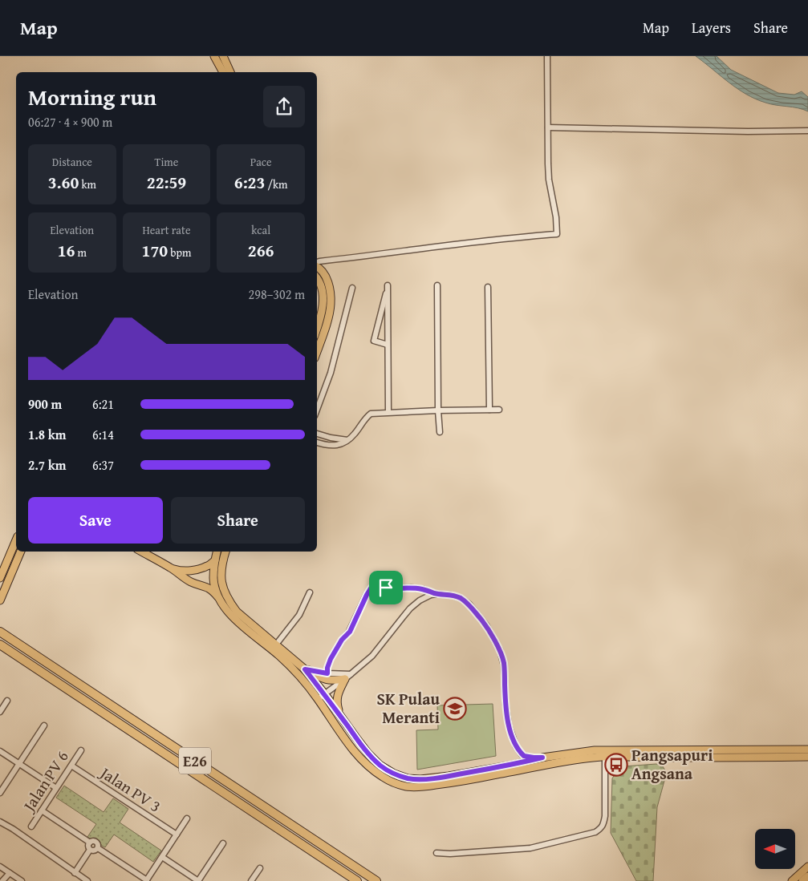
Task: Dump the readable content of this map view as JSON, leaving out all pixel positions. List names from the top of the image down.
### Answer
{
  "streets": {
    "highway": ["E26"],
    "street": ["Jalan PV 6", "Jalan PV 3"]
  },
  "crossings": [
    ["Jalan PV 6", "Jalan PV 3"]
  ],
  "places": {
    "school or university": ["SK Pulau Meranti"],
    "bus stop": ["Pangsapuri Angsana"]
  },
  "north": "left",
  "page": {
    "header": "Map",
    "nav": ["Map", "Layers", "Share"],
    "heading": ["Morning run", "06:27 · 4 × 900 m"],
    "stats": [
      ["Distance", "3.60 km"],
      ["Time", "22:59"],
      ["Pace", "6:23 /km"],
      ["Elevation", "16 m"],
      ["Heart rate", "170 bpm"],
      ["kcal", "266"]
    ],
    "chart": ["Elevation", "298–302 m"],
    "list": [
      {
        "name": "900 m",
        "note": "6:21"
      },
      {
        "name": "1.8 km",
        "note": "6:14"
      },
      {
        "name": "2.7 km",
        "note": "6:37"
      }
    ],
    "buttons": ["Save", "Share"]
  }
}
